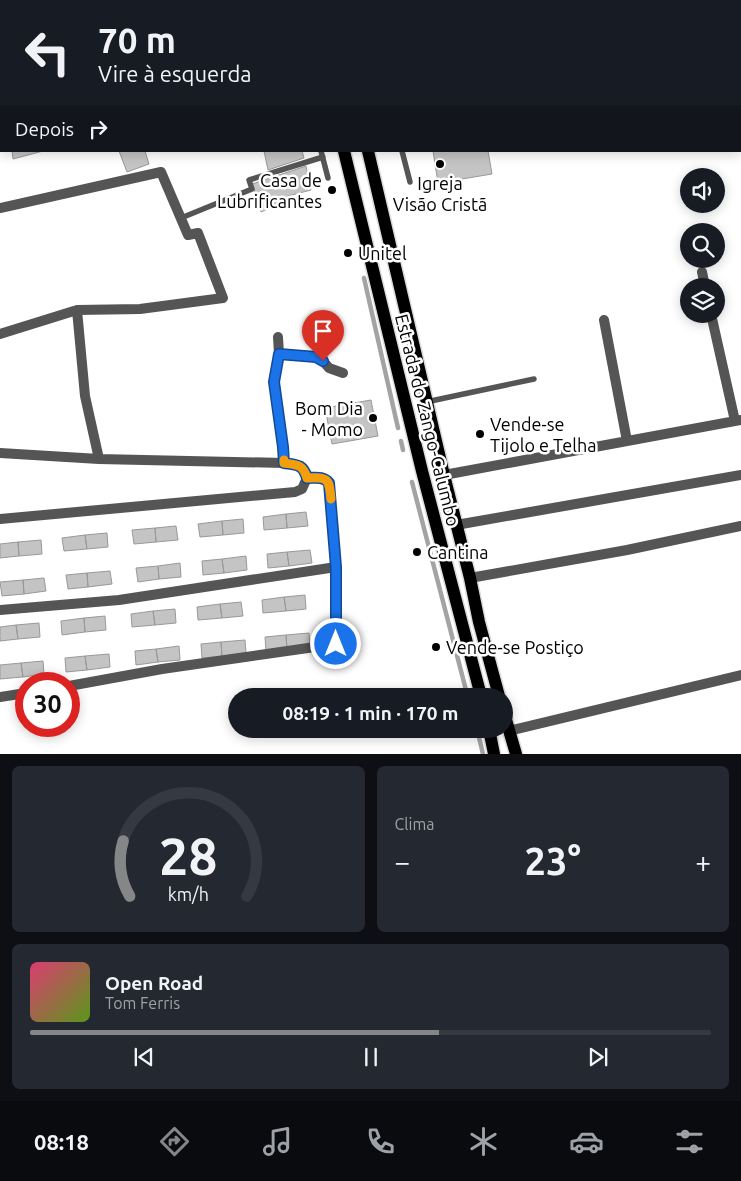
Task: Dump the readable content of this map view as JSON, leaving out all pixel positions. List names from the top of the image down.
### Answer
{
  "streets": {
    "main road": ["Estrada do Zango-Calumbo"]
  },
  "places": [
    "Igreja Visão Cristã",
    "Casa de Lubrificantes",
    "Unitel",
    "Bom Dia - Momo",
    "Vende-se Tijolo e Telha",
    "Cantina",
    "Vende-se Postiço"
  ],
  "page": {
    "turn": ["70 m", "Vire à esquerda"],
    "then": "Depois",
    "limit": "30",
    "trip": "08:19 · 1 min · 170 m",
    "tile": "Clima",
    "heat": ["−", "23°", "+"],
    "song": ["Open Road", "Tom Ferris"],
    "tabs": "08:18",
    "gauge": ["28", "km/h"]
  }
}
